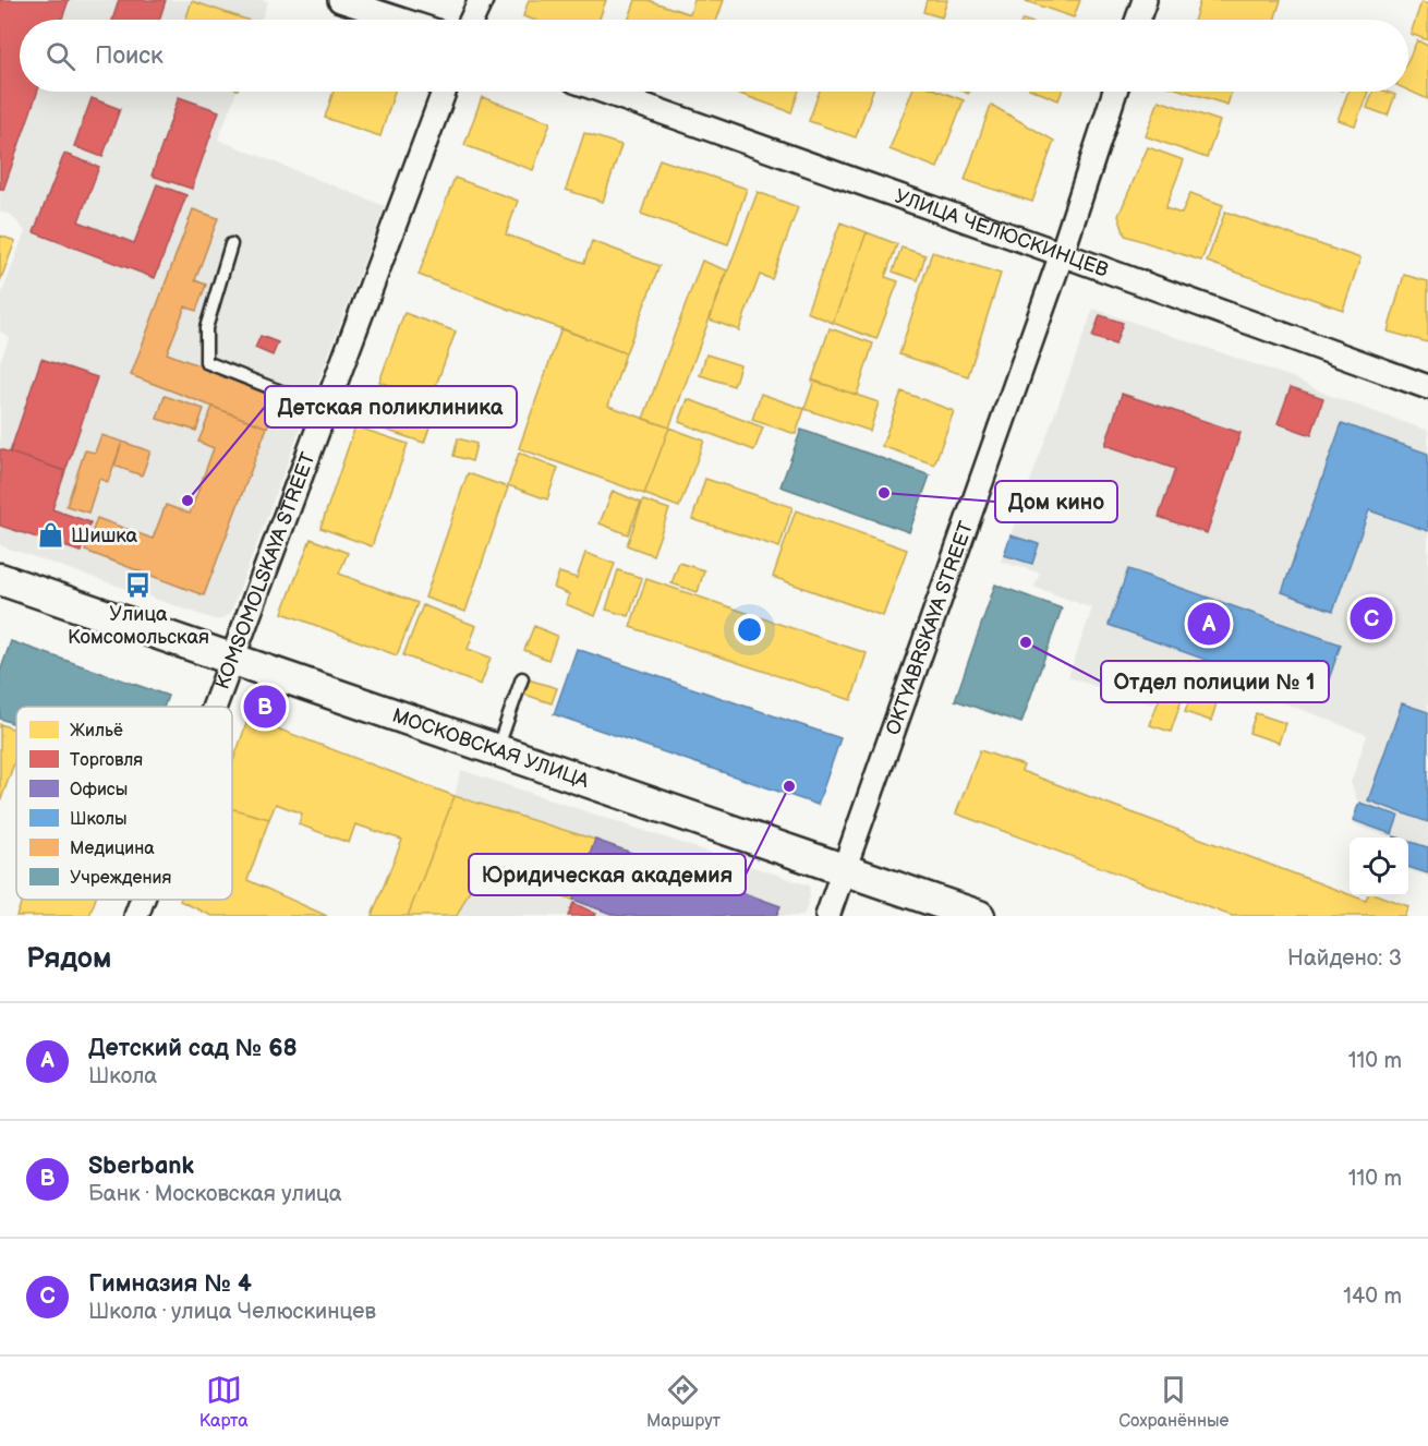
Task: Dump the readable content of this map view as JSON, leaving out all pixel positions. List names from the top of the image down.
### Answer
{
  "streets": {
    "main road": ["МОСКОВСКАЯ УЛИЦА"],
    "street": ["УЛИЦА ЧЕЛЮСКИНЦЕВ", "KOMSOMOLSKAYA STREET", "OKTYABRSKAYA STREET"]
  },
  "crossings": [
    ["УЛИЦА ЧЕЛЮСКИНЦЕВ", "OKTYABRSKAYA STREET"],
    ["KOMSOMOLSKAYA STREET", "МОСКОВСКАЯ УЛИЦА"],
    ["OKTYABRSKAYA STREET", "МОСКОВСКАЯ УЛИЦА"]
  ],
  "places": {
    "other": [
      "Дом кино",
      "Детская поликлиника",
      "Отдел полиции № 1",
      "Юридическая академия"
    ],
    "shop": ["Шишка"],
    "bus stop": ["Улица Комсомольская"]
  },
  "legend": [
    "Жильё",
    "Торговля",
    "Офисы",
    "Школы",
    "Медицина",
    "Учреждения"
  ],
  "page": {
    "search": "Поиск",
    "pins": ["C", "A", "B"],
    "heading": ["Рядом", "Найдено: 3"],
    "list": [
      {
        "mark": "A",
        "name": "Детский сад № 68",
        "note": "Школа",
        "value": "110 m"
      },
      {
        "mark": "B",
        "name": "Sberbank",
        "note": "Банк · Московская улица",
        "value": "110 m"
      },
      {
        "mark": "C",
        "name": "Гимназия № 4",
        "note": "Школа · улица Челюскинцев",
        "value": "140 m"
      }
    ],
    "nav": ["Карта", "Маршрут", "Сохранённые"]
  }
}
